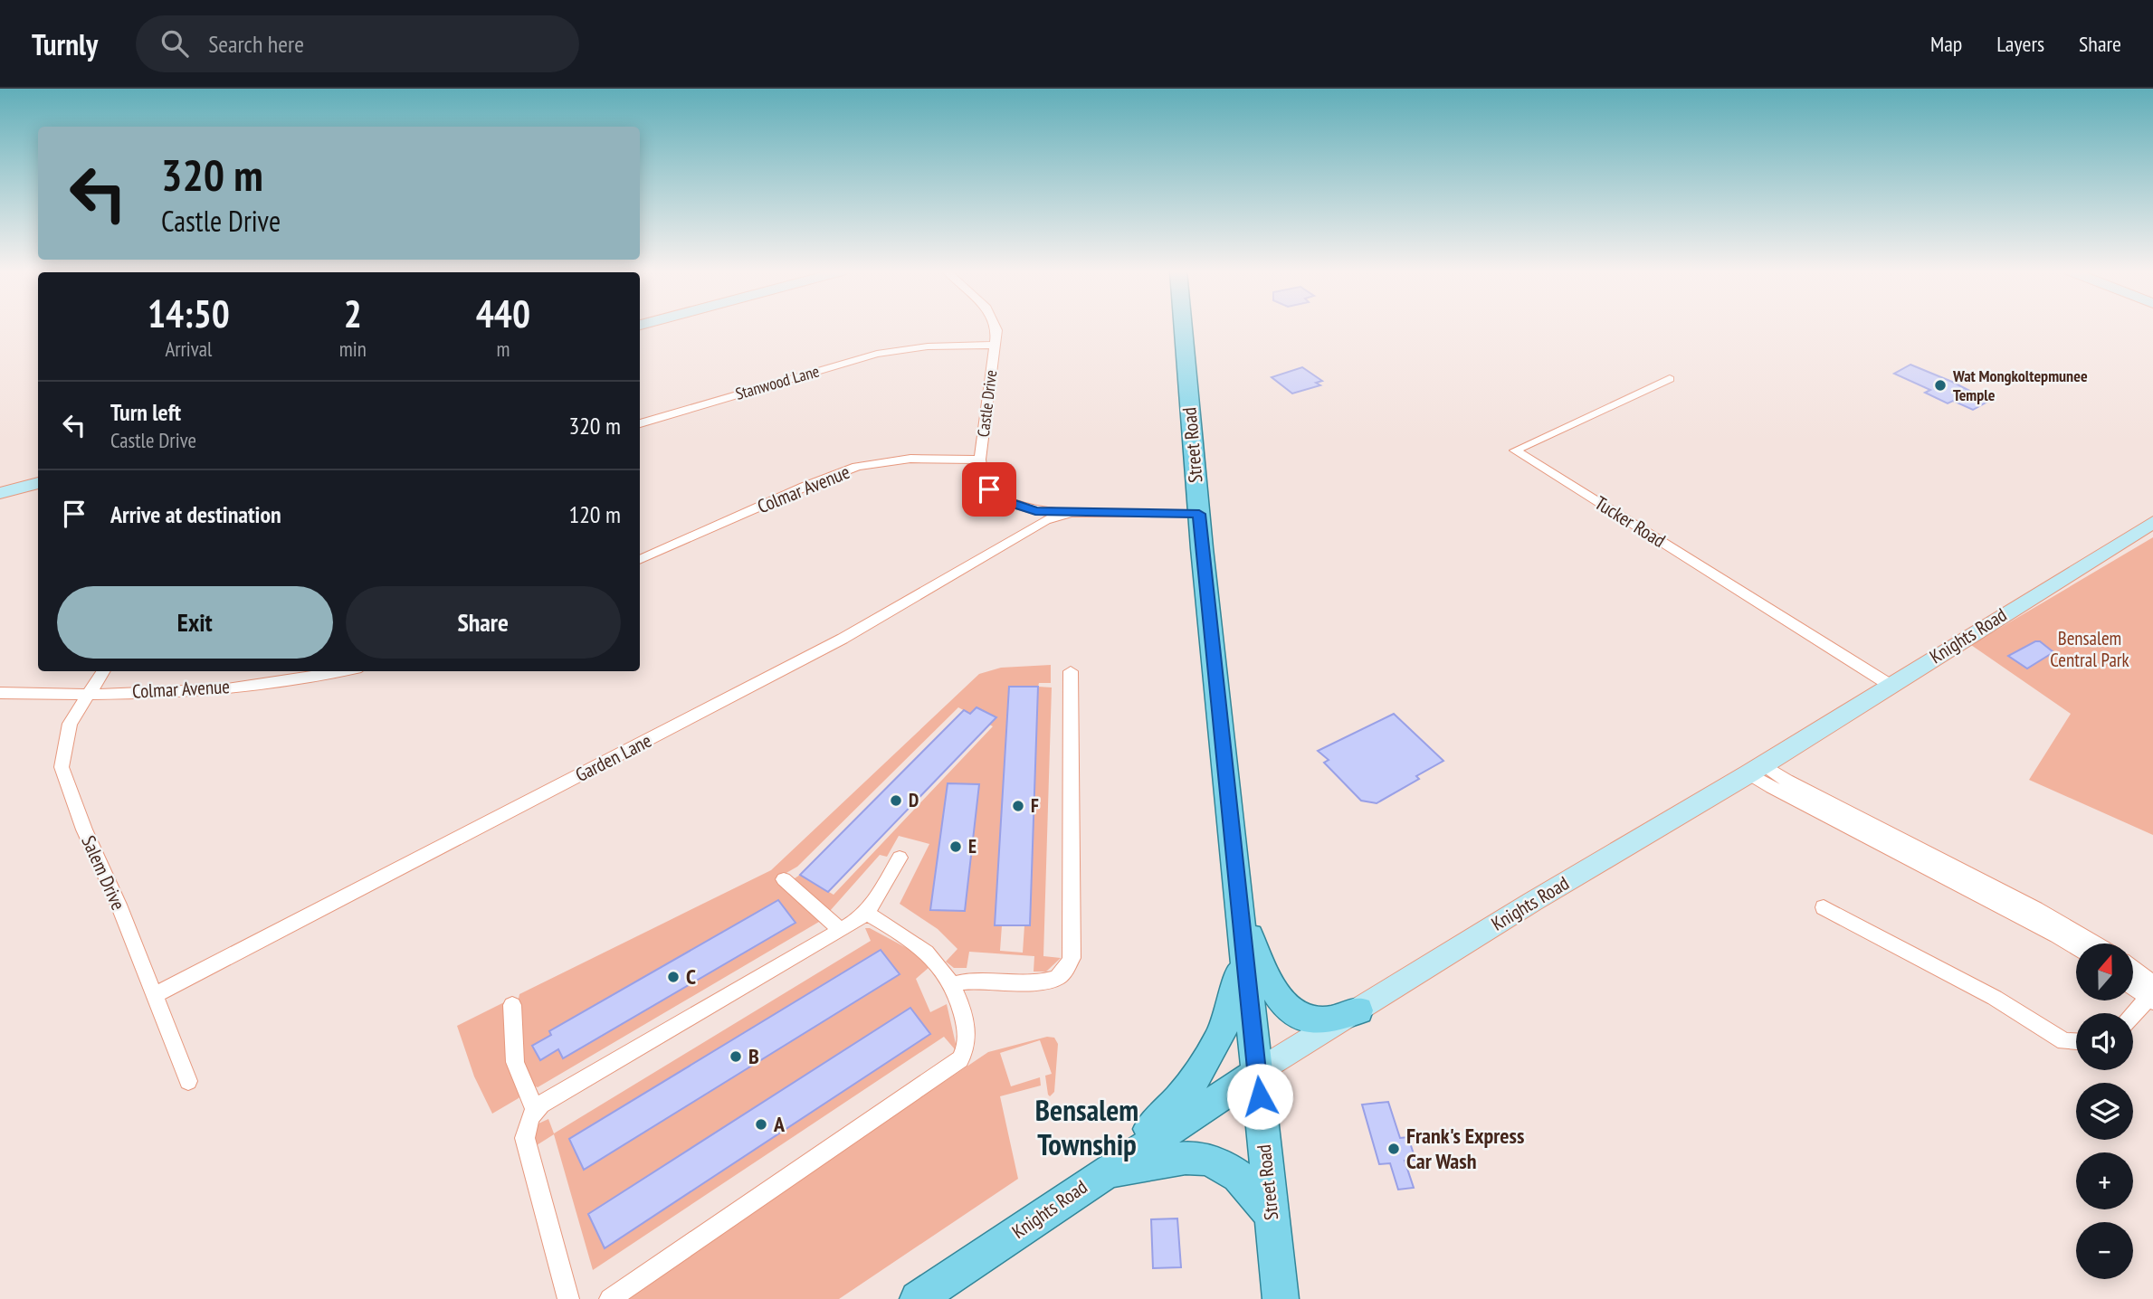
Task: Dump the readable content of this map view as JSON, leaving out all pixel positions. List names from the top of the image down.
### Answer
{
  "streets": {
    "main road": ["Street Road", "Knights Road"],
    "street": [
      "Stanwood Lane",
      "Castle Drive",
      "Colmar Avenue",
      "Tucker Road",
      "Garden Lane",
      "Salem Drive"
    ]
  },
  "crossings": [
    ["Stanwood Lane", "Castle Drive"],
    ["Castle Drive", "Street Road"],
    ["Castle Drive", "Colmar Avenue"],
    ["Castle Drive", "Garden Lane"],
    ["Street Road", "Knights Road"],
    ["Colmar Avenue", "Salem Drive"],
    ["Tucker Road", "Knights Road"],
    ["Garden Lane", "Salem Drive"]
  ],
  "districts": ["Bensalem Township"],
  "parks": ["Bensalem Central Park"],
  "places": [
    "Wat Mongkoltepmunee Temple",
    "D",
    "F",
    "E",
    "C",
    "B",
    "A",
    "Frank's Express Car Wash"
  ],
  "north": "top",
  "page": {
    "header": "Turnly",
    "search": "Search here",
    "nav": ["Map", "Layers", "Share"],
    "turn": ["320 m", "Castle Drive"],
    "eta": [
      "14:50",
      "Arrival",
      "2",
      "min",
      "440",
      "m"
    ],
    "list": [
      {
        "name": "Turn left",
        "note": "Castle Drive",
        "value": "320 m"
      },
      {
        "name": "Arrive at destination",
        "value": "120 m"
      }
    ],
    "buttons": ["Exit", "Share"],
    "map_buttons": ["+", "−"]
  }
}
